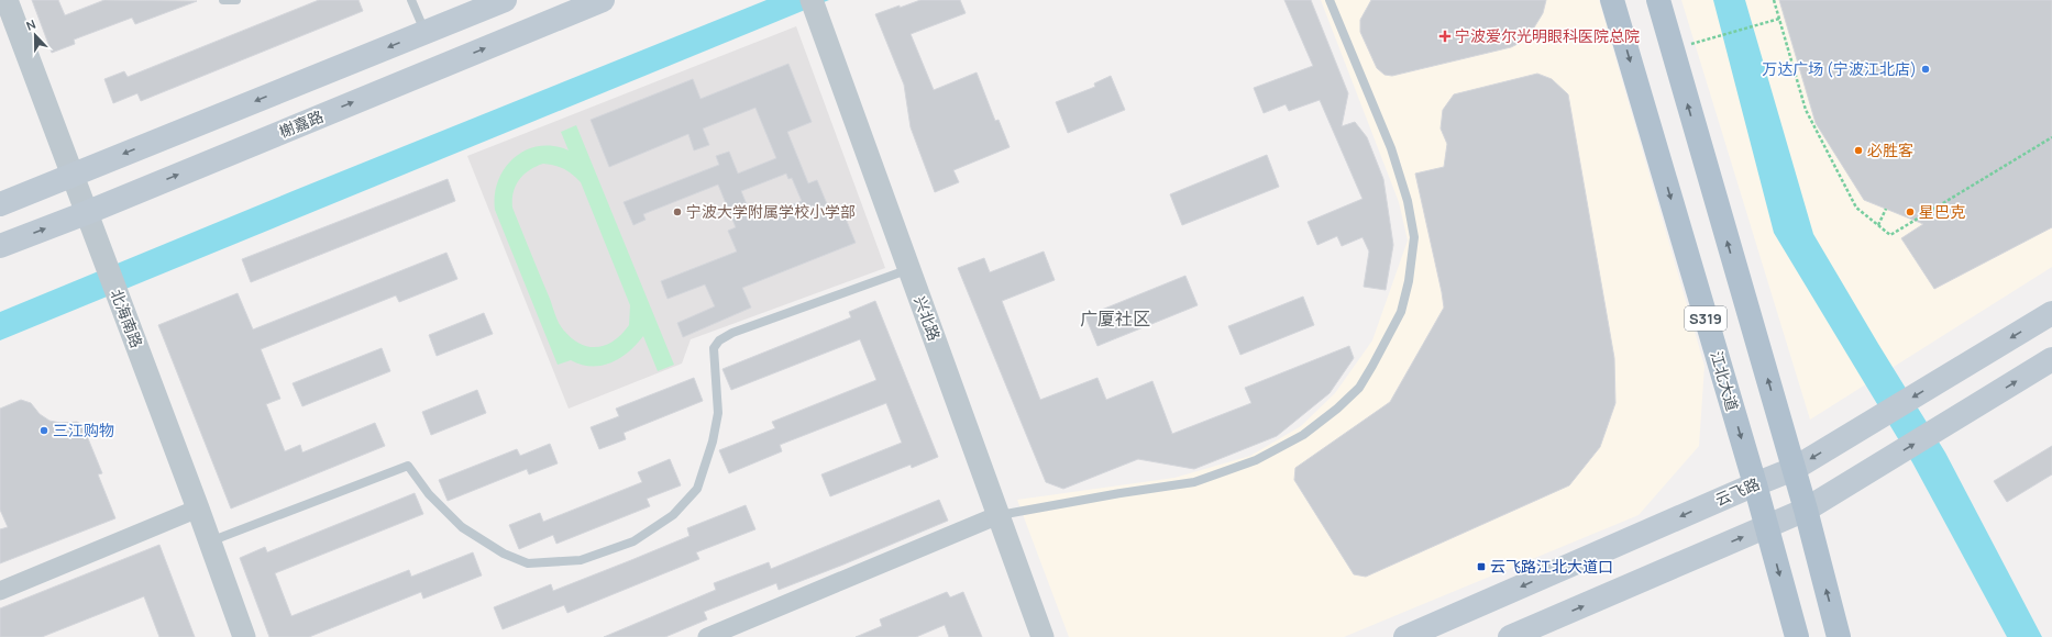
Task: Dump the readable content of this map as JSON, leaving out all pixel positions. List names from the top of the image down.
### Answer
{
  "streets": {
    "main road": [
      "榭嘉路",
      "S319",
      "江北大道",
      "云飞路"
    ],
    "street": ["北海南路", "兴北路"]
  },
  "crossings": [
    ["榭嘉路", "北海南路"],
    ["S319", "云飞路"],
    ["江北大道", "云飞路"]
  ],
  "districts": ["广厦社区"],
  "places": {
    "health": ["宁波爱尔光明眼科医院总院"],
    "other": [
      "万达广场 (宁波江北店)",
      "必胜客",
      "宁波大学附属学校小学部",
      "星巴克",
      "三江购物"
    ],
    "transit": ["云飞路江北大道口"]
  },
  "north": "top"
}
